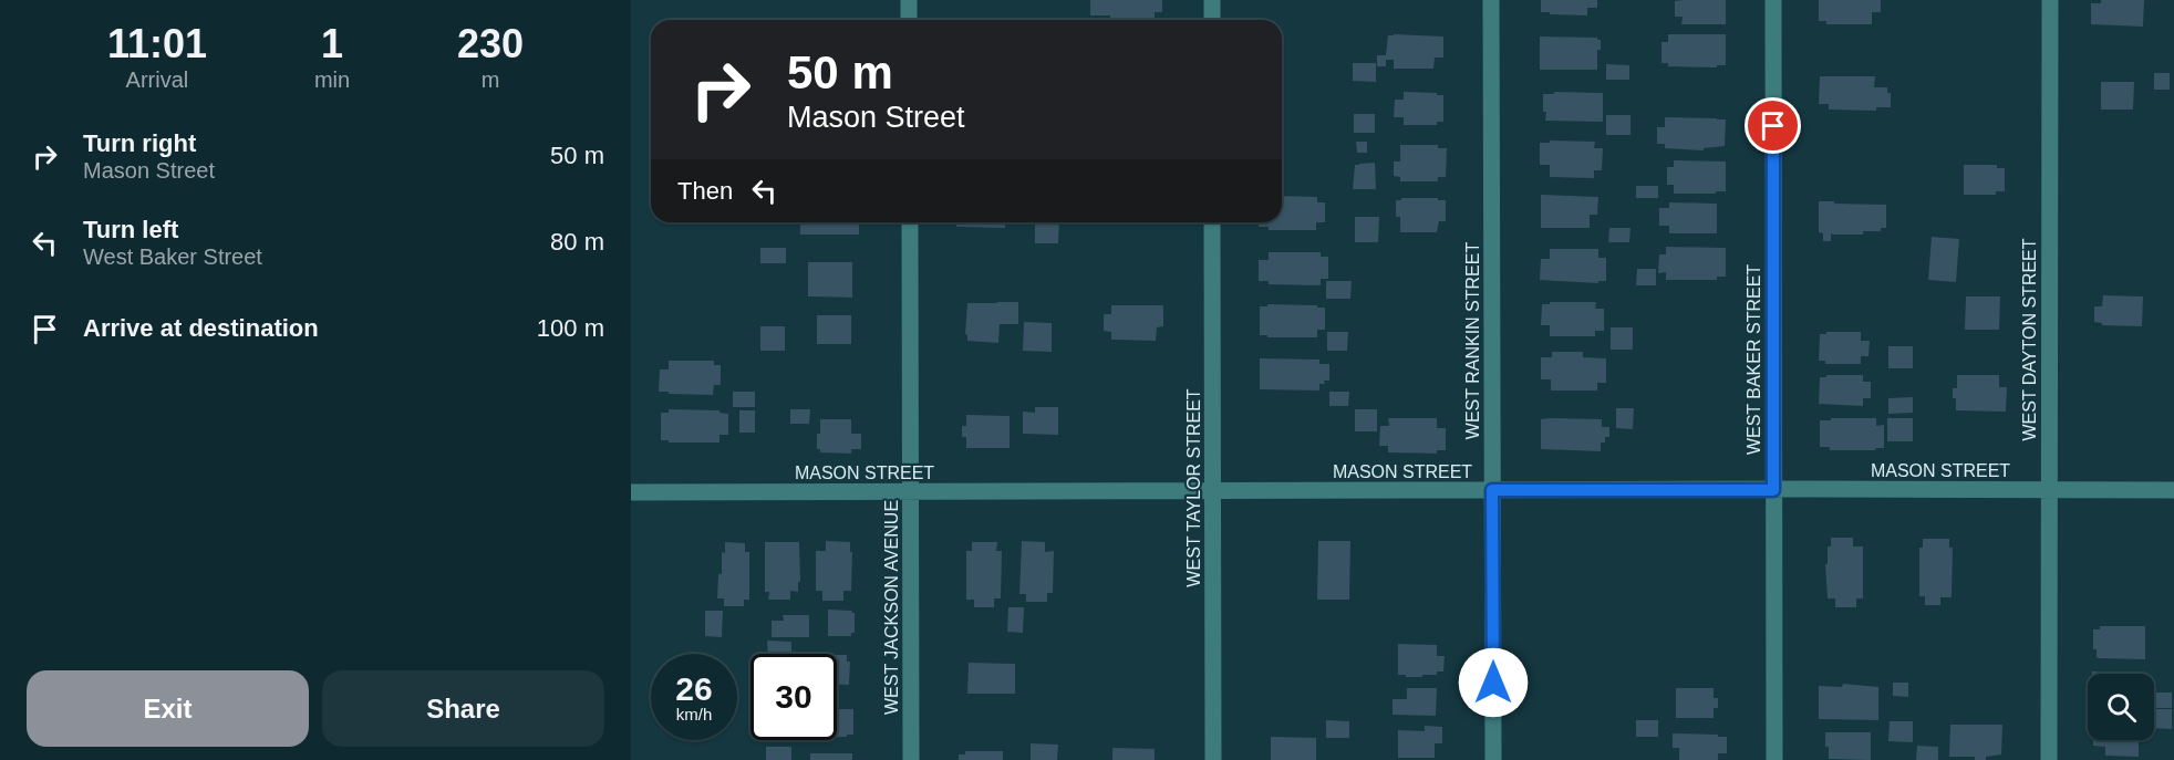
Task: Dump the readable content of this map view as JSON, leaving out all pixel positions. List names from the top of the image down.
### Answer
{
  "streets": {
    "street": [
      "WEST DAYTON STREET",
      "WEST RANKIN STREET",
      "WEST BAKER STREET",
      "MASON STREET",
      "WEST TAYLOR STREET",
      "WEST JACKSON AVENUE"
    ]
  },
  "crossings": [
    ["WEST DAYTON STREET", "MASON STREET"],
    ["WEST RANKIN STREET", "MASON STREET"],
    ["WEST BAKER STREET", "MASON STREET"],
    ["MASON STREET", "WEST TAYLOR STREET"],
    ["MASON STREET", "WEST JACKSON AVENUE"]
  ],
  "page": {
    "eta": [
      "11:01",
      "Arrival",
      "1",
      "min",
      "230",
      "m"
    ],
    "turn": ["50 m", "Mason Street"],
    "list": [
      {
        "name": "Turn right",
        "note": "Mason Street",
        "value": "50 m"
      },
      {
        "name": "Turn left",
        "note": "West Baker Street",
        "value": "80 m"
      },
      {
        "name": "Arrive at destination",
        "value": "100 m"
      }
    ],
    "then": "Then",
    "speed": "26 km/h",
    "limit": "30",
    "buttons": ["Exit", "Share"]
  }
}
